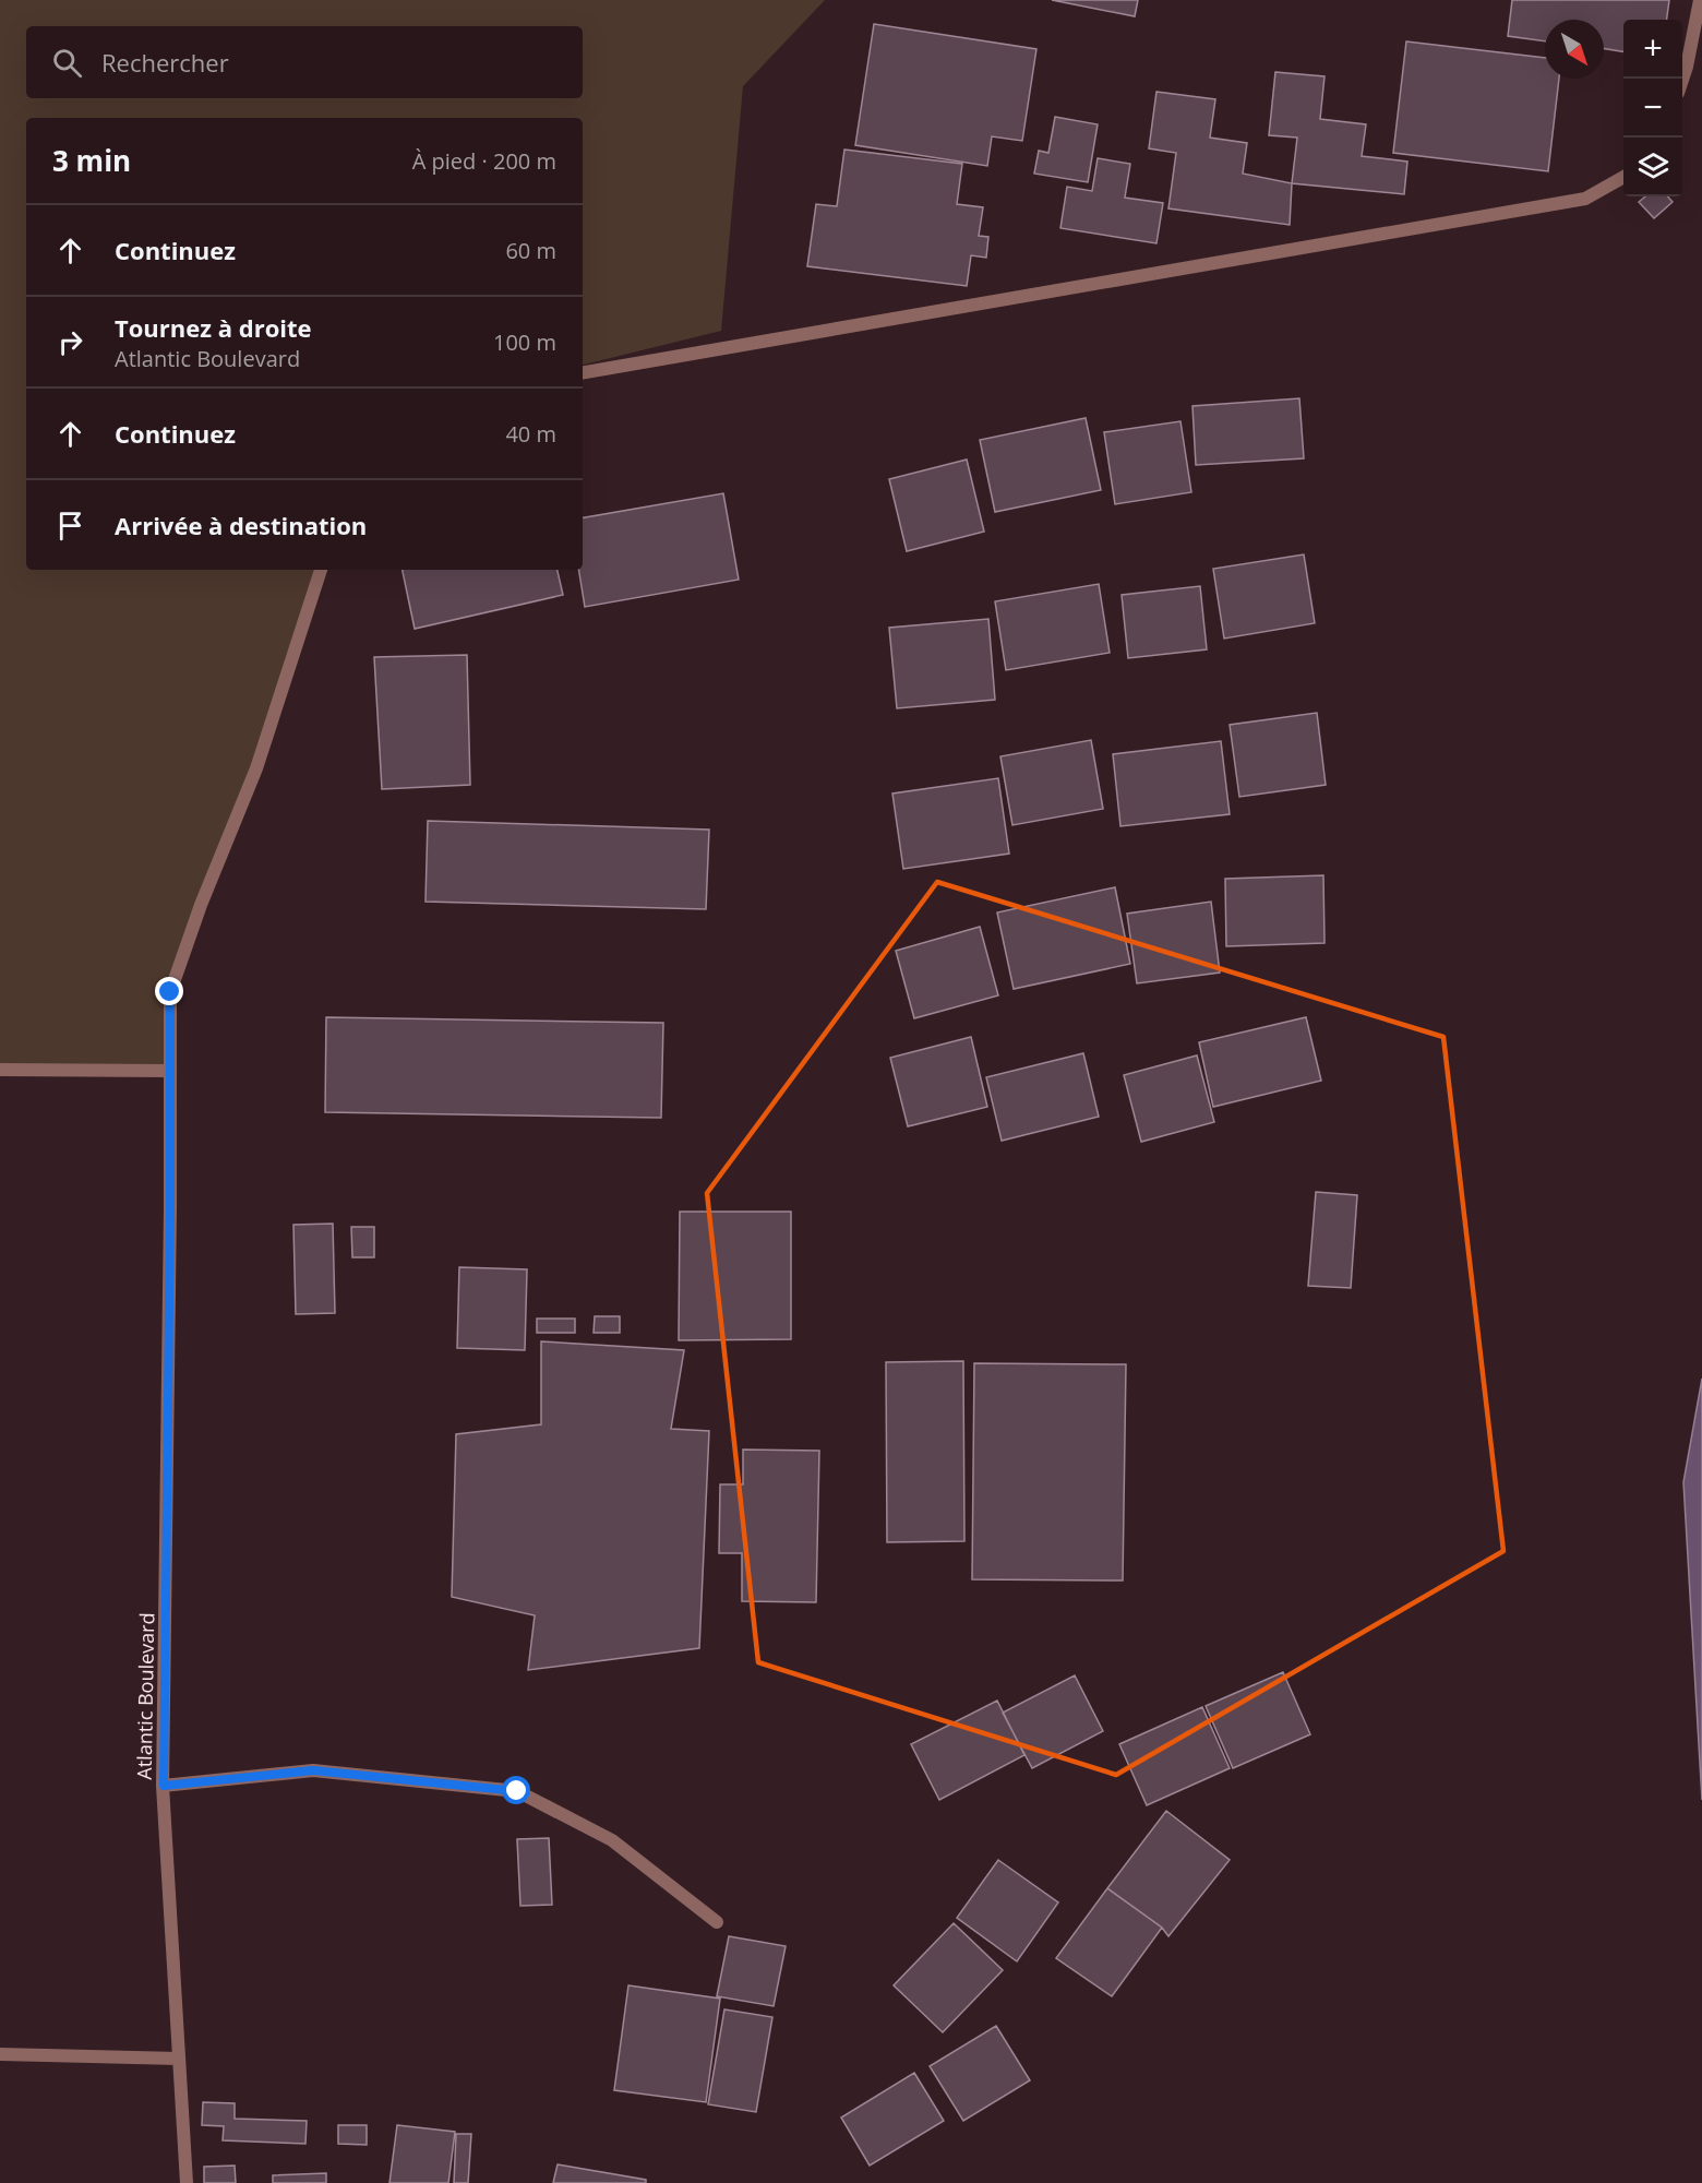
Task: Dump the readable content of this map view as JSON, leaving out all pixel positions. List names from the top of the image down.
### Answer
{
  "streets": {
    "street": ["Atlantic Boulevard"]
  },
  "north": "bottom right",
  "page": {
    "map_buttons": ["+", "−"],
    "search": "Rechercher",
    "heading": ["3 min", "À pied · 200 m"],
    "list": [
      ["Continuez", "60 m"],
      ["Tournez à droite", "Atlantic Boulevard", "100 m"],
      ["Continuez", "40 m"],
      "Arrivée à destination"
    ]
  }
}
